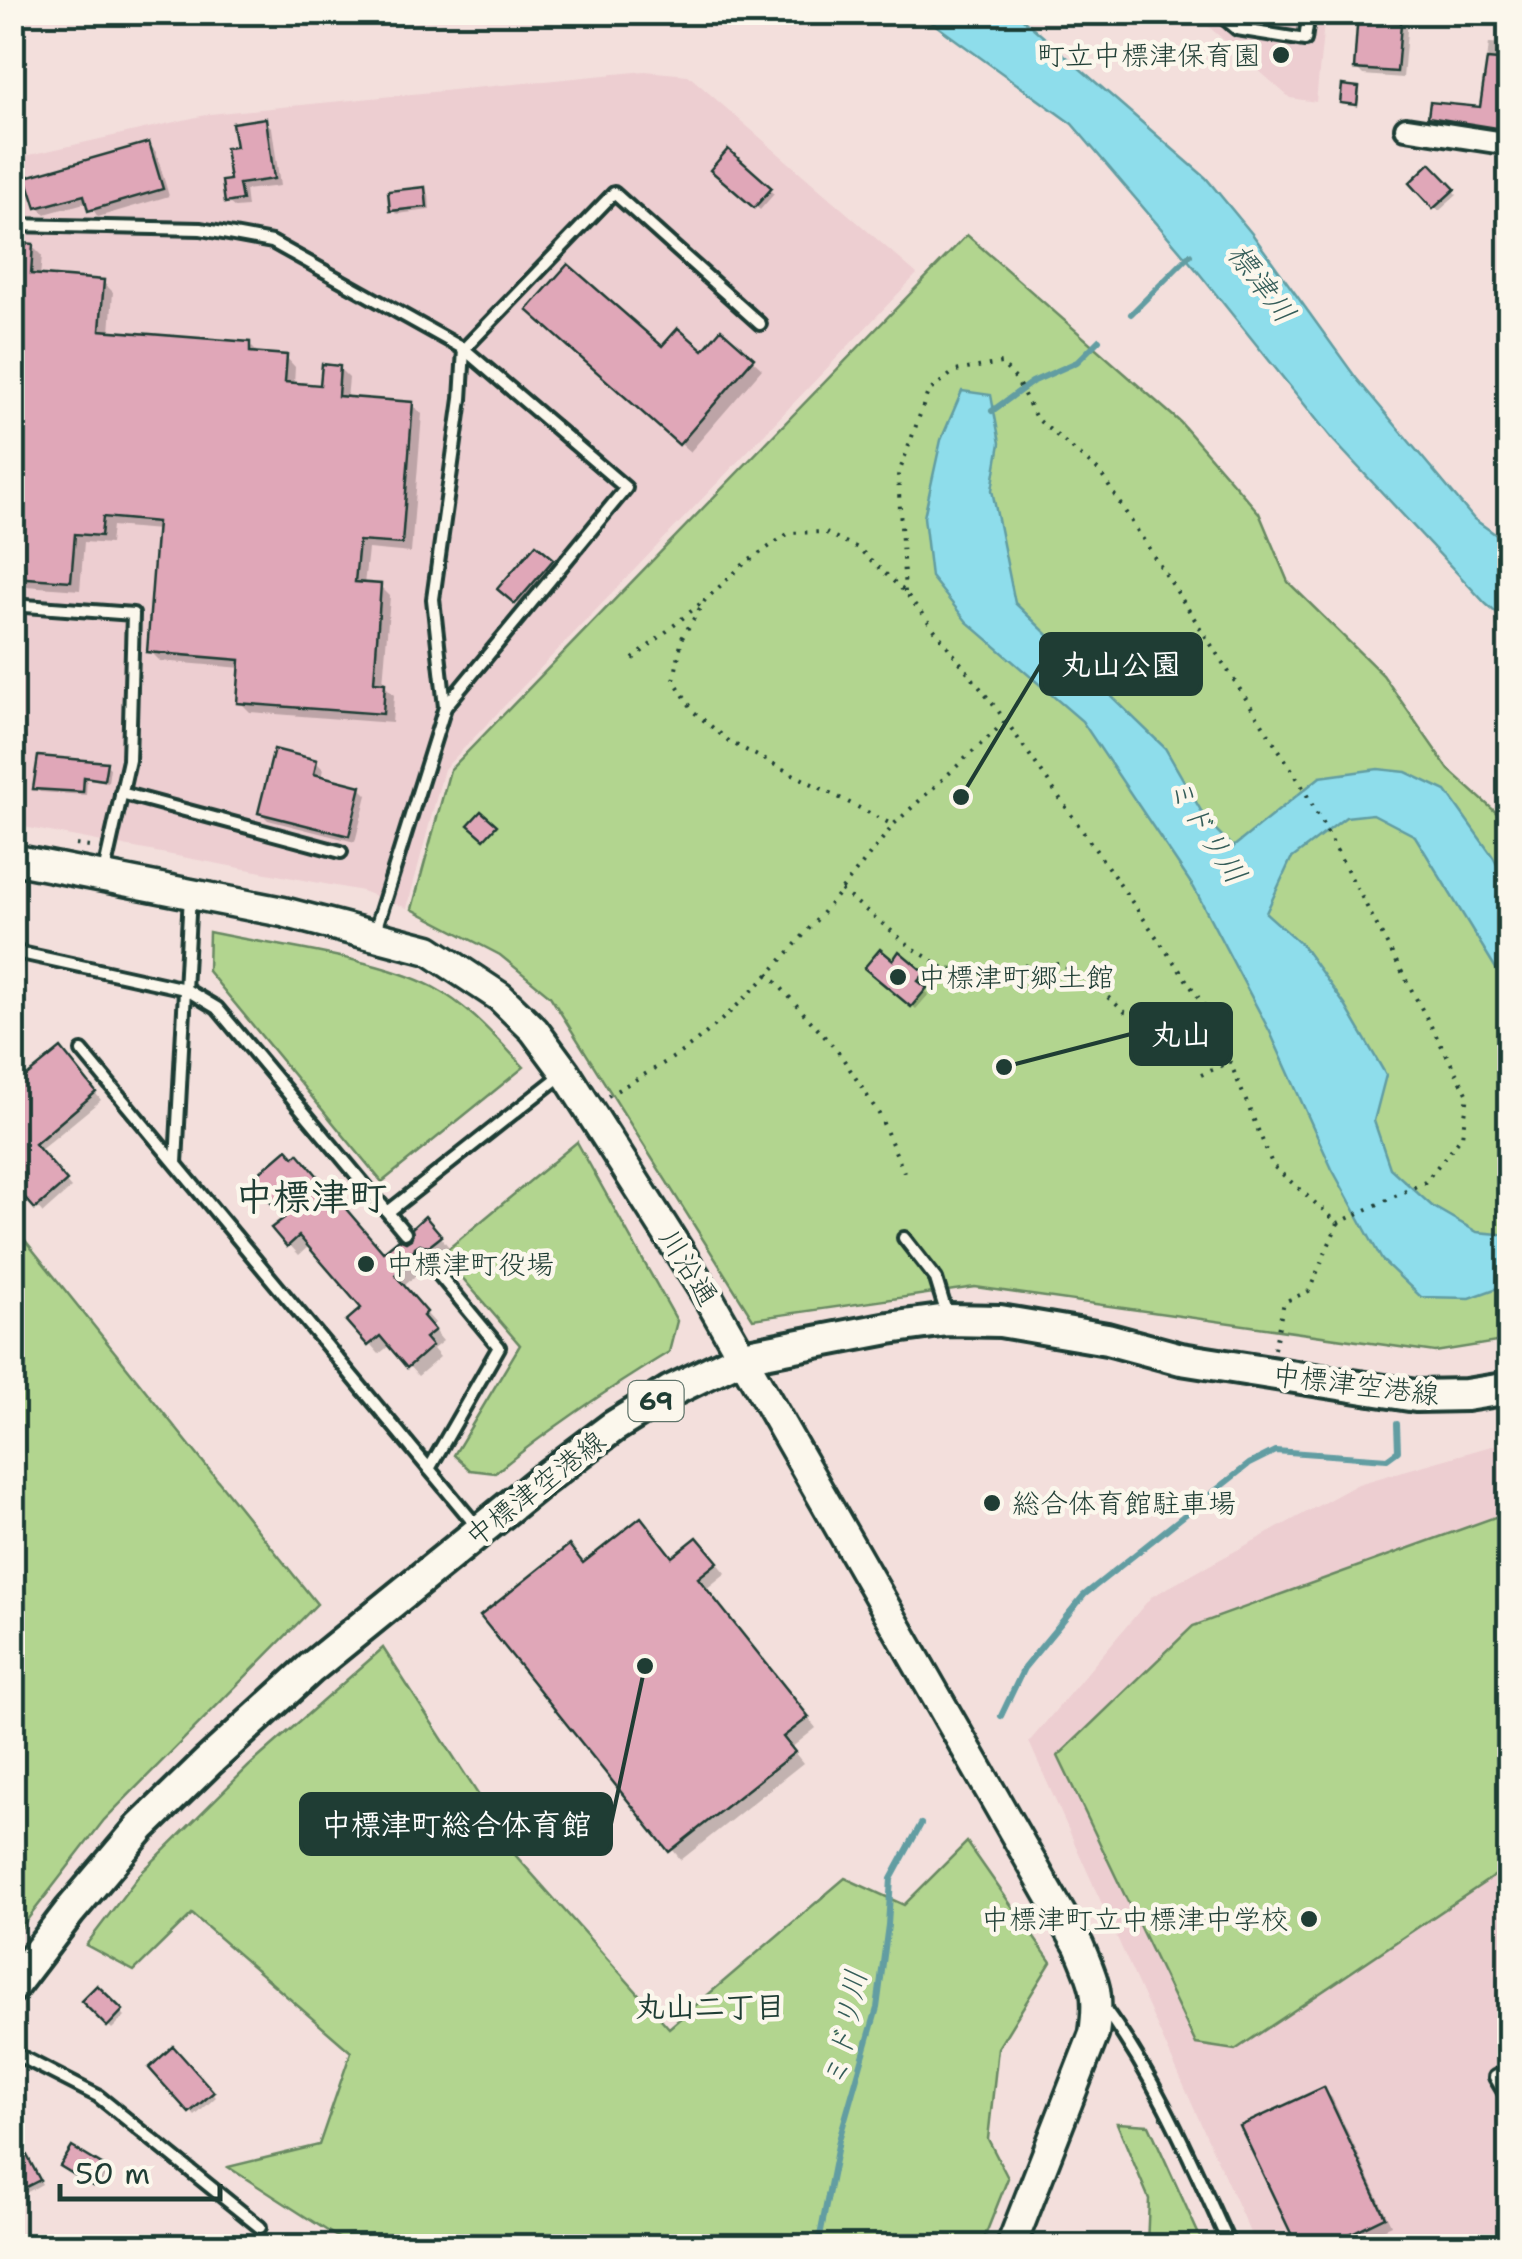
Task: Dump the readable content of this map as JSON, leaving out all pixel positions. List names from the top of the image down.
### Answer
{
  "streets": {
    "main road": ["中標津空港線", "69"],
    "street": ["川沿通"]
  },
  "crossings": [
    ["川沿通", "中標津空港線"]
  ],
  "districts": ["中標津町", "丸山二丁目"],
  "water": ["標津川", "ミドリ川"],
  "places": [
    "町立中標津保育園",
    "丸山公園",
    "中標津町郷土館",
    "丸山",
    "中標津町役場",
    "総合体育館駐車場",
    "中標津町総合体育館",
    "中標津町立中標津中学校"
  ],
  "scale_bar": "50 m"
}
